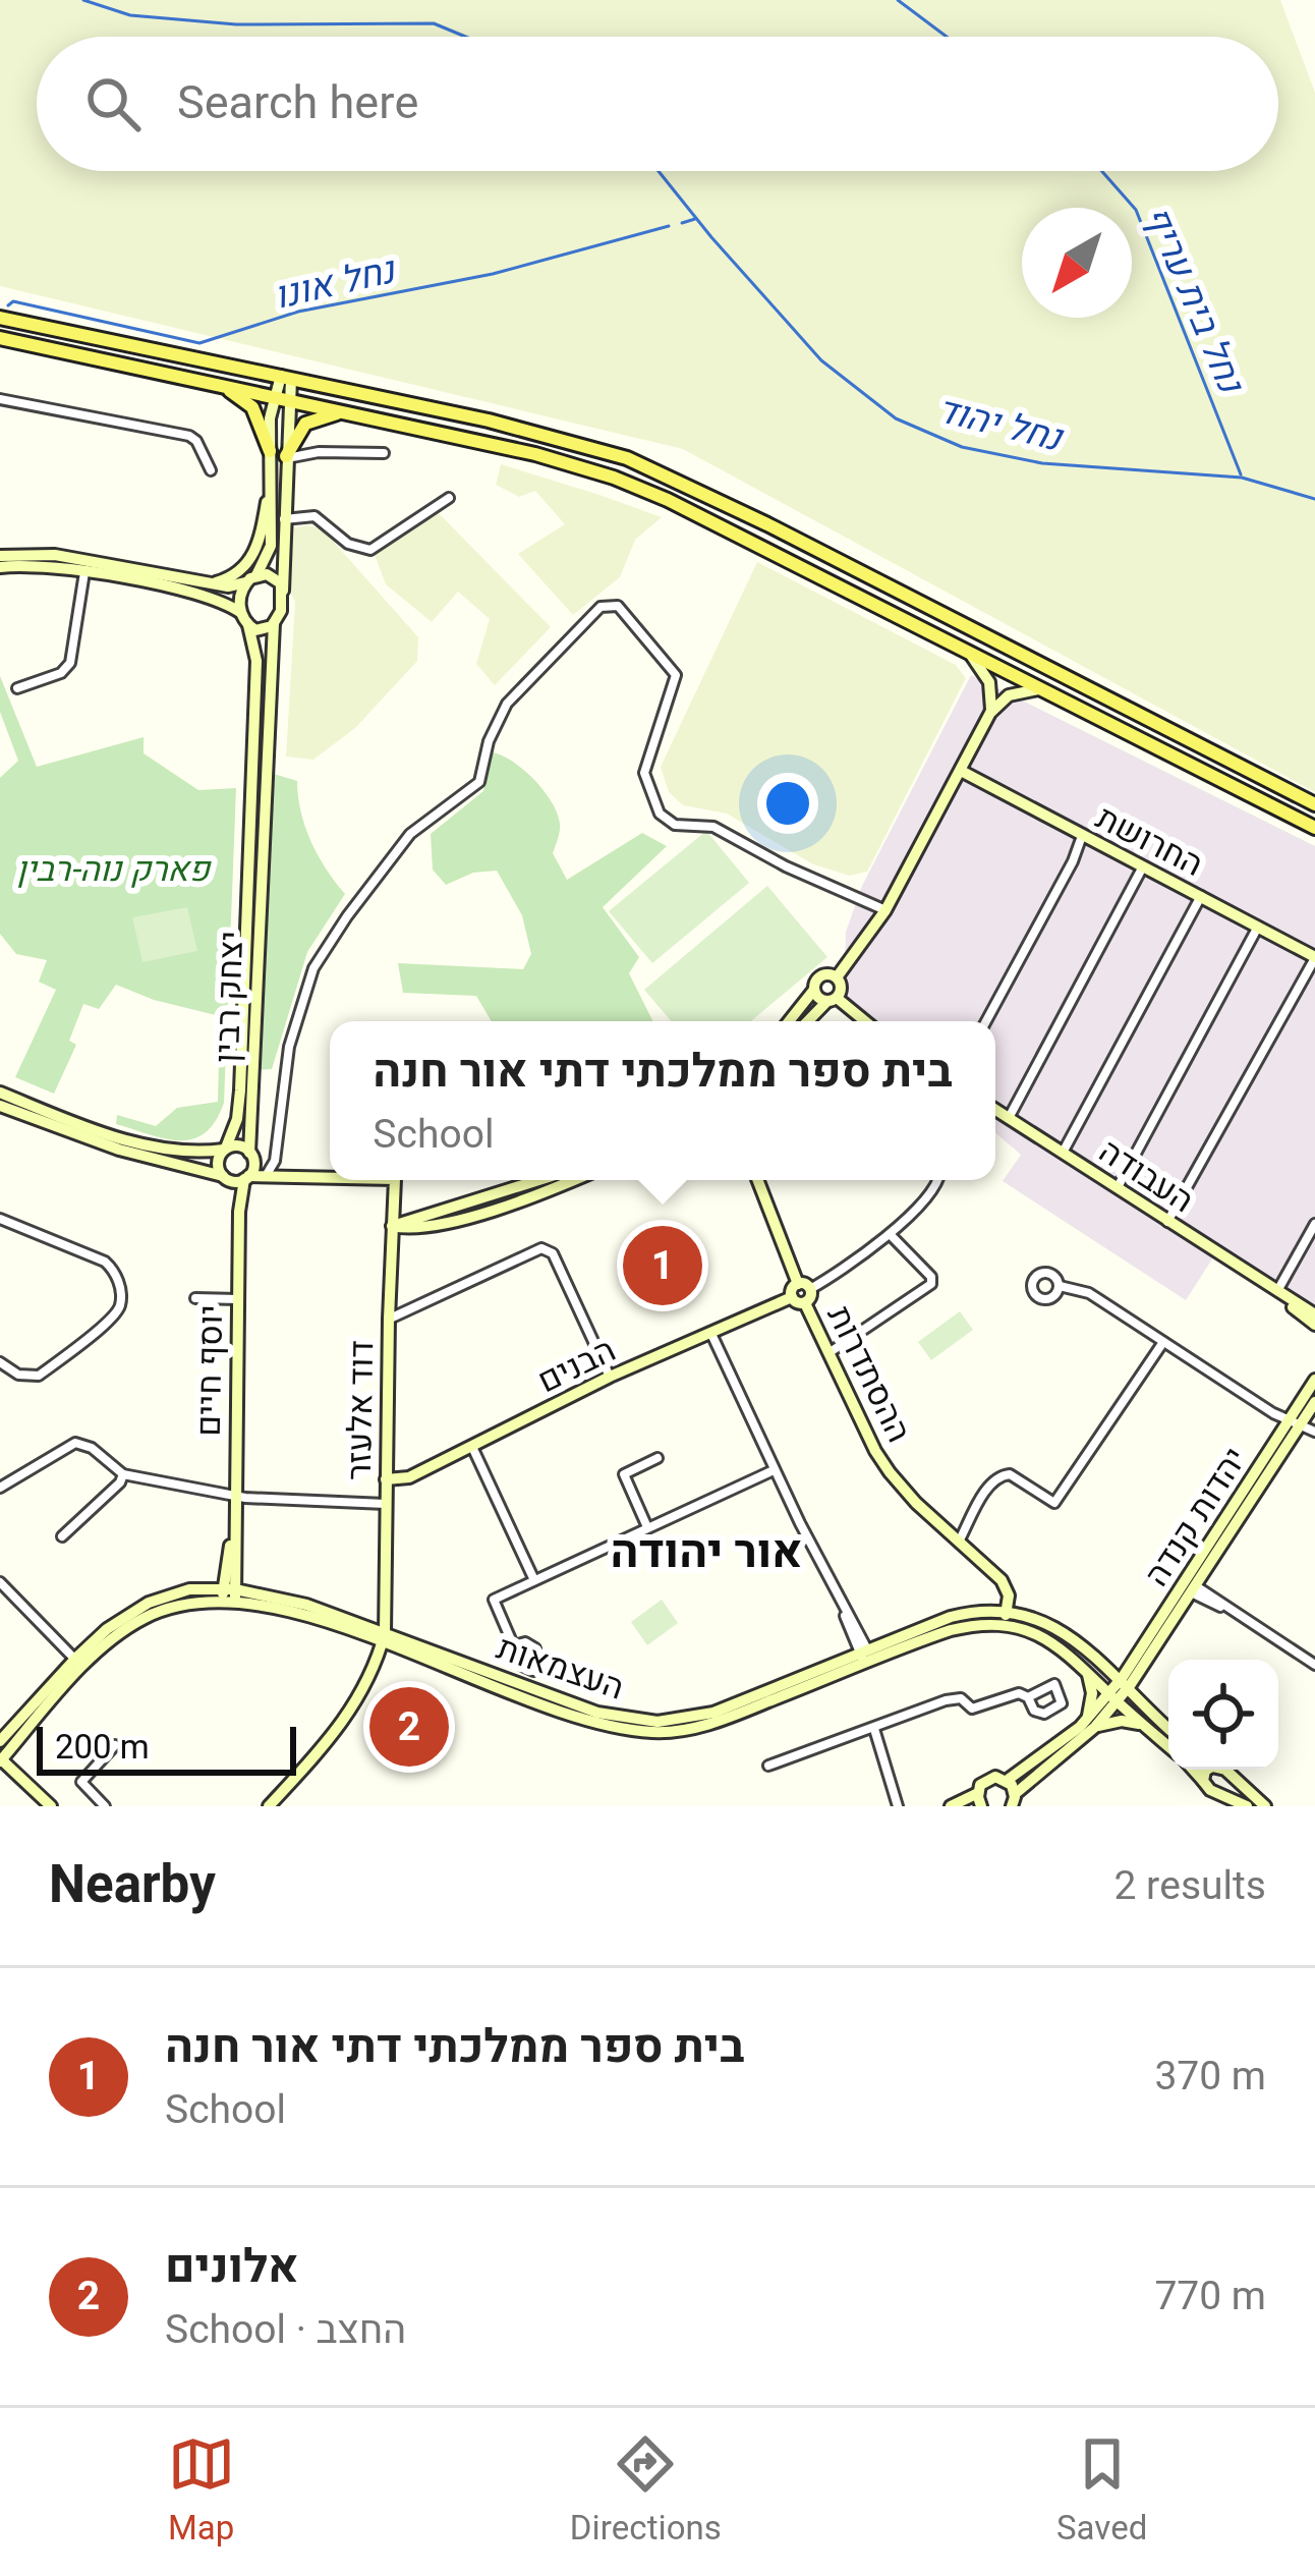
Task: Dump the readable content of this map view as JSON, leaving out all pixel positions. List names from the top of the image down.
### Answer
{
  "streets": {
    "street": [
      "החרושת",
      "יצחק רבין",
      "העבודה",
      "הבנים",
      "יוסף חיים",
      "ההסתדרות",
      "דוד אלעזר",
      "יהדות קנדה",
      "העצמאות"
    ]
  },
  "crossings": [
    ["יצחק רבין", "יוסף חיים"],
    ["הבנים", "דוד אלעזר"],
    ["יוסף חיים", "העצמאות"],
    ["ההסתדרות", "העצמאות"],
    ["דוד אלעזר", "העצמאות"]
  ],
  "districts": ["אור יהודה"],
  "water": ["נחל אונו", "נחל בית עריף", "נחל יהוד"],
  "parks": ["פארק נוה-רבין"],
  "scale_bar": "200 m",
  "north": "bottom left",
  "page": {
    "search": "Search here",
    "popup": ["בית ספר ממלכתי דתי אור חנה", "School"],
    "pins": ["1", "2"],
    "scale": "200 m",
    "heading": ["Nearby", "2 results"],
    "list": [
      {
        "mark": "1",
        "name": "בית ספר ממלכתי דתי אור חנה",
        "note": "School",
        "value": "370 m"
      },
      {
        "mark": "2",
        "name": "אלונים",
        "note": "School · החצב",
        "value": "770 m"
      }
    ],
    "nav": ["Map", "Directions", "Saved"]
  }
}
